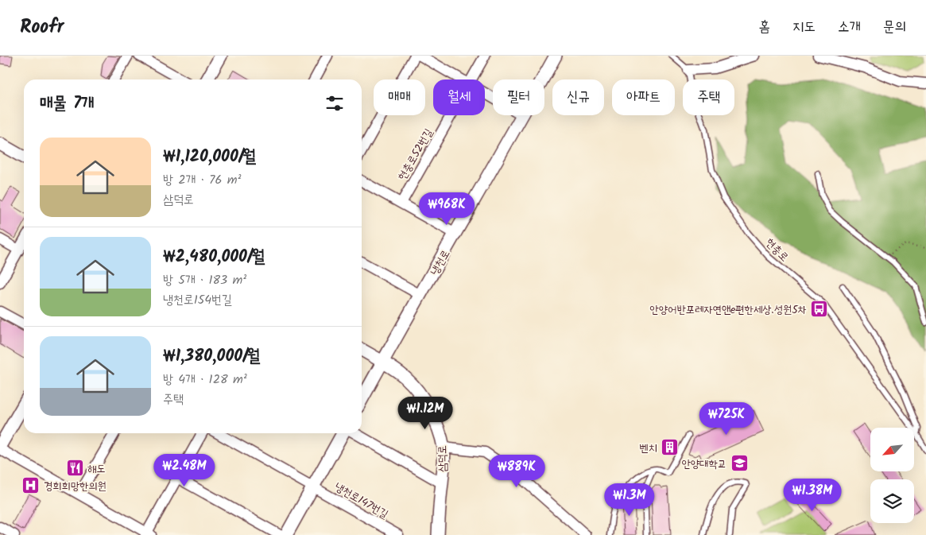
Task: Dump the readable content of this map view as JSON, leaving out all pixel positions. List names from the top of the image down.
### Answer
{
  "streets": {
    "street": [
      "현충로52번길",
      "냉천로",
      "삼덕로",
      "냉천로147번길"
    ],
    "lane": ["현충로"]
  },
  "crossings": [
    ["냉천로", "삼덕로"]
  ],
  "places": {
    "bus stop": ["안양어반포레자연앤e편한세상.성원5차"],
    "building": ["벤치"],
    "school or university": ["안양대학교"],
    "restaurant": ["해도"],
    "hospital": ["경희희망한의원"]
  },
  "north": "bottom left",
  "page": {
    "header": "Roofr",
    "nav": [
      "홈",
      "지도",
      "소개",
      "문의"
    ],
    "chip": [
      "매매",
      "월세",
      "필터",
      "신규",
      "아파트",
      "주택"
    ],
    "heading": "매물 7개",
    "list": [
      {
        "name": "₩1,120,000/월",
        "note": "방 2개 · 76 m² · 삼덕로"
      },
      {
        "name": "₩2,480,000/월",
        "note": "방 5개 · 183 m² · 냉천로154번길"
      },
      {
        "name": "₩1,380,000/월",
        "note": "방 4개 · 128 m² · 주택"
      }
    ],
    "price": [
      "₩968K",
      "₩1.12M",
      "₩725K",
      "₩2.48M",
      "₩889K",
      "₩1.38M",
      "₩1.3M"
    ]
  }
}
